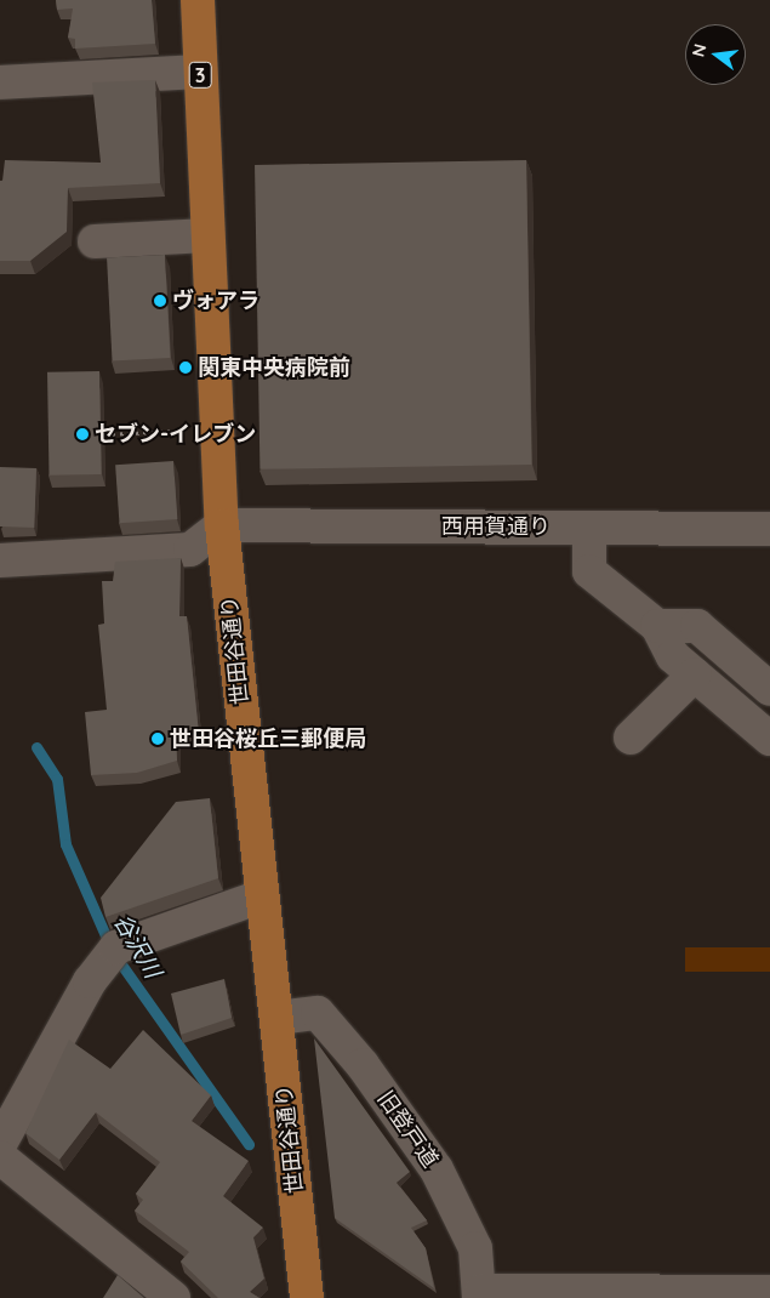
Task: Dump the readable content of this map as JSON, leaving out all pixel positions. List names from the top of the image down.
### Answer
{
  "streets": {
    "main road": ["3", "世田谷通り"],
    "street": ["西用賀通り", "旧登戸道"]
  },
  "crossings": [
    ["西用賀通り", "世田谷通り"],
    ["世田谷通り", "旧登戸道"]
  ],
  "water": ["谷沢川"],
  "places": [
    "ヴォアラ",
    "関東中央病院前",
    "セブン-イレブン",
    "世田谷桜丘三郵便局"
  ],
  "north": "left"
}
